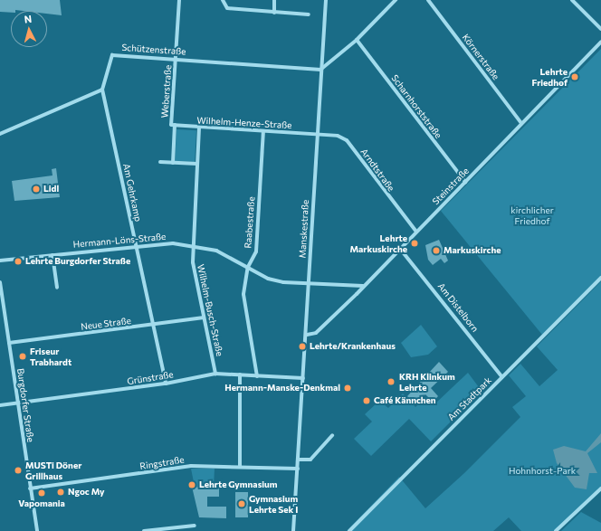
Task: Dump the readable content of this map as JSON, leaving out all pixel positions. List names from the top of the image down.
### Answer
{
  "streets": {
    "street": [
      "Schützenstraße",
      "Körnerstraße",
      "Weberstraße",
      "Scharnhorststraße",
      "Wilhelm-Henze-Straße",
      "Arndtstraße",
      "Steinstraße",
      "Am Gehrkamp",
      "Raabestraße",
      "Manskestraße",
      "Hermann-Löns-Straße",
      "Am Distelborn",
      "Wilhelm-Busch-Straße",
      "Neue Straße",
      "Grünstraße",
      "Am Stadtpark",
      "Burgdorfer Straße",
      "Ringstraße"
    ]
  },
  "crossings": [
    ["Schützenstraße", "Weberstraße"],
    ["Schützenstraße", "Am Gehrkamp"],
    ["Schützenstraße", "Manskestraße"],
    ["Körnerstraße", "Steinstraße"],
    ["Weberstraße", "Wilhelm-Henze-Straße"],
    ["Scharnhorststraße", "Steinstraße"],
    ["Wilhelm-Henze-Straße", "Arndtstraße"],
    ["Wilhelm-Henze-Straße", "Raabestraße"],
    ["Wilhelm-Henze-Straße", "Manskestraße"],
    ["Wilhelm-Henze-Straße", "Wilhelm-Busch-Straße"],
    ["Arndtstraße", "Steinstraße"],
    ["Arndtstraße", "Manskestraße"],
    ["Steinstraße", "Manskestraße"],
    ["Steinstraße", "Hermann-Löns-Straße"],
    ["Steinstraße", "Am Distelborn"],
    ["Am Gehrkamp", "Hermann-Löns-Straße"],
    ["Am Gehrkamp", "Neue Straße"],
    ["Am Gehrkamp", "Grünstraße"],
    ["Raabestraße", "Hermann-Löns-Straße"],
    ["Raabestraße", "Grünstraße"],
    ["Manskestraße", "Hermann-Löns-Straße"],
    ["Manskestraße", "Grünstraße"],
    ["Manskestraße", "Ringstraße"],
    ["Hermann-Löns-Straße", "Wilhelm-Busch-Straße"],
    ["Am Distelborn", "Am Stadtpark"],
    ["Wilhelm-Busch-Straße", "Neue Straße"],
    ["Wilhelm-Busch-Straße", "Grünstraße"],
    ["Neue Straße", "Burgdorfer Straße"],
    ["Grünstraße", "Burgdorfer Straße"],
    ["Burgdorfer Straße", "Ringstraße"]
  ],
  "parks": ["kirchlicher Friedhof", "Hohnhorst-Park"],
  "places": [
    "Lehrte Friedhof",
    "Lidl",
    "Lehrte Markuskirche",
    "Markuskirche",
    "Lehrte Burgdorfer Straße",
    "Lehrte/Krankenhaus",
    "Friseur Trabhardt",
    "KRH Klinkum Lehrte",
    "Hermann-Manske-Denkmal",
    "Café Kännchen",
    "MUSTi Döner Grillhaus",
    "Lehrte Gymnasium",
    "Ngoc My",
    "Vapomania",
    "Gymnasium Lehrte Sek I"
  ],
  "north": "top"
}
